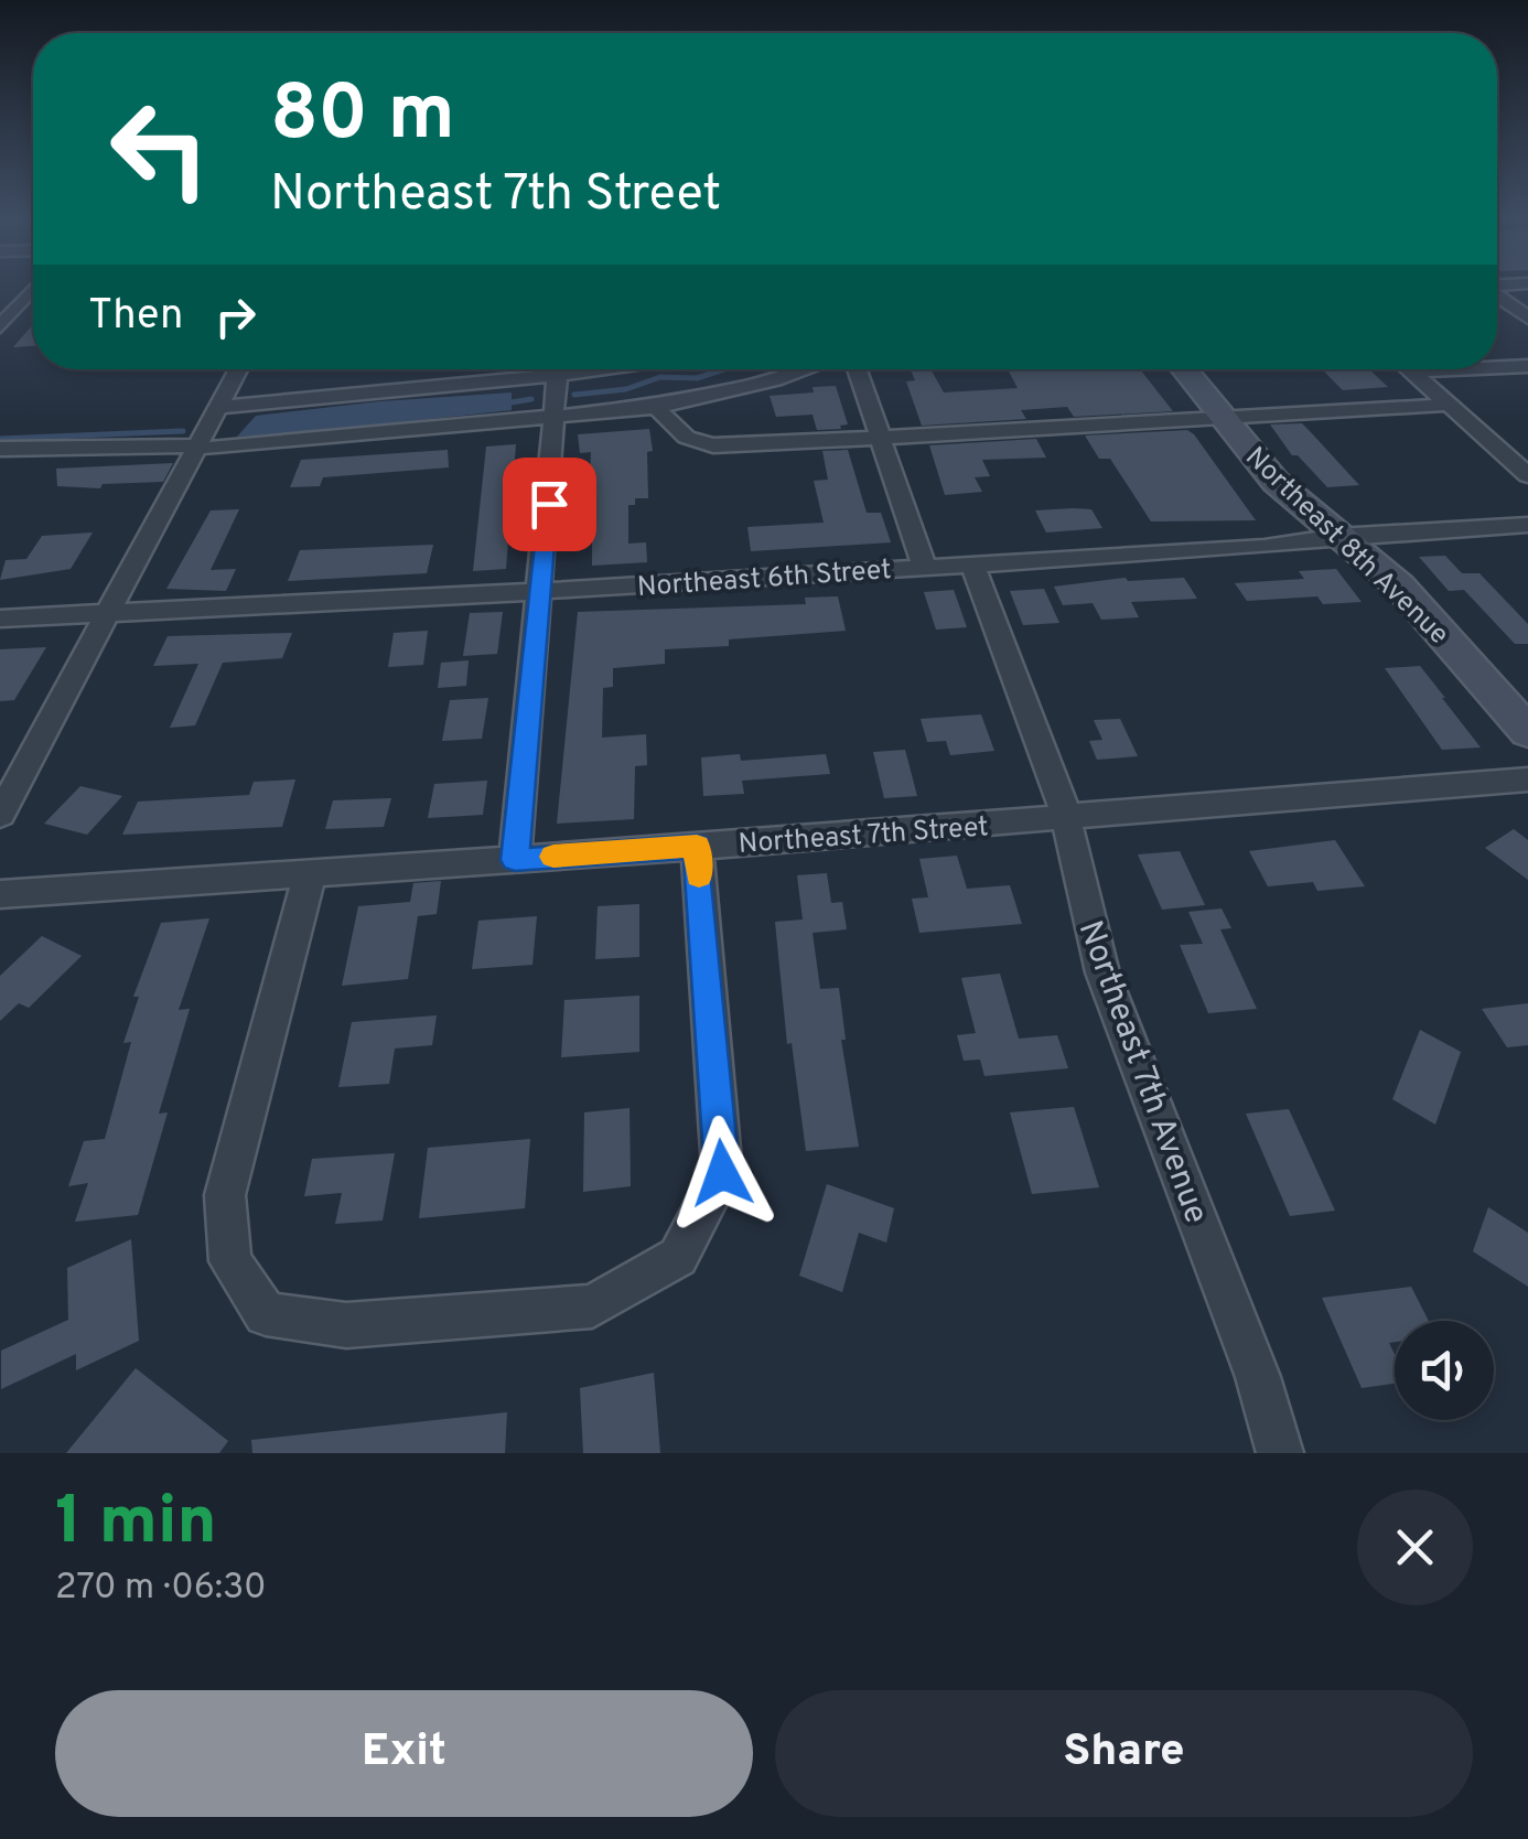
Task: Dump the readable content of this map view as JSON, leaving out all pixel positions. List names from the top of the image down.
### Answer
{
  "streets": {
    "street": [
      "Northeast 8th Avenue",
      "Northeast 6th Street",
      "Northeast 7th Street",
      "Northeast 7th Avenue"
    ]
  },
  "crossings": [
    ["Northeast 8th Avenue", "Northeast 6th Street"],
    ["Northeast 6th Street", "Northeast 7th Avenue"],
    ["Northeast 7th Street", "Northeast 7th Avenue"]
  ],
  "page": {
    "turn": ["80 m", "Northeast 7th Street"],
    "then": "Then",
    "heading": ["1 min", "270 m · 06:30"],
    "buttons": ["Exit", "Share"]
  }
}
